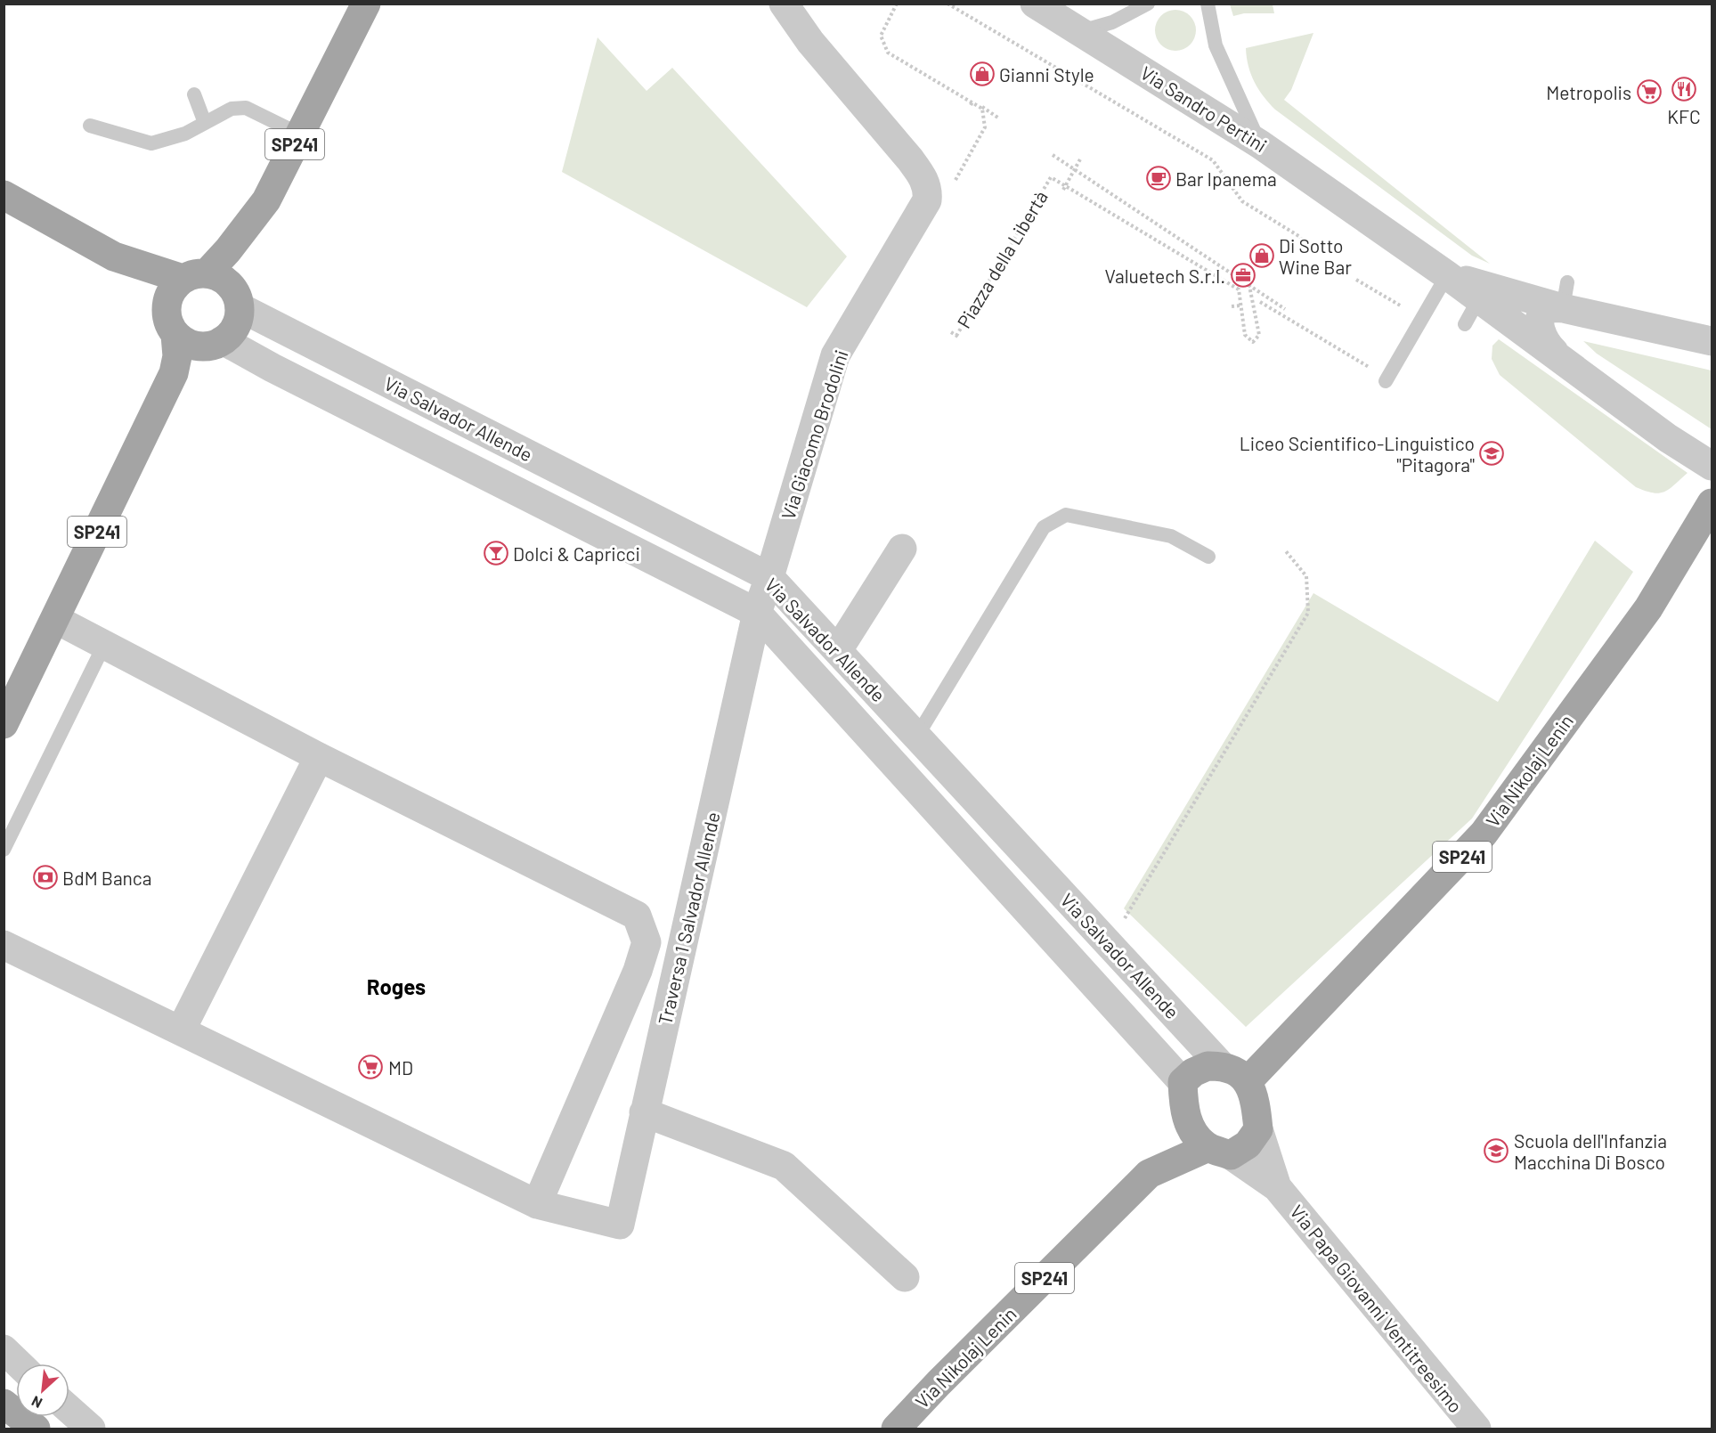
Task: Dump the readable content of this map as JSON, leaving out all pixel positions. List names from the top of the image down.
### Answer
{
  "streets": {
    "main road": ["SP241", "Via Nikolaj Lenin"],
    "street": [
      "Via Sandro Pertini",
      "Via Salvador Allende",
      "Via Giacomo Brodolini",
      "Traversa 1 Salvador Allende",
      "Via Papa Giovanni Ventitreesimo"
    ],
    "path": ["Piazza della Libertà"]
  },
  "crossings": [
    ["SP241", "Via Salvador Allende"],
    ["Via Salvador Allende", "Via Giacomo Brodolini"],
    ["Via Salvador Allende", "Via Nikolaj Lenin"],
    ["Via Salvador Allende", "Traversa 1 Salvador Allende"],
    ["Via Salvador Allende", "Via Papa Giovanni Ventitreesimo"],
    ["Via Giacomo Brodolini", "Traversa 1 Salvador Allende"],
    ["Via Nikolaj Lenin", "Via Papa Giovanni Ventitreesimo"]
  ],
  "districts": ["Roges"],
  "places": {
    "shop": ["Gianni Style", "Di Sotto Wine Bar"],
    "restaurant": ["KFC"],
    "supermarket": ["Metropolis", "MD"],
    "cafe": ["Bar Ipanema"],
    "office": ["Valuetech S.r.l."],
    "school or university": ["Liceo Scientifico-Linguistico \"Pitagora\"", "Scuola dell'Infanzia Macchina Di Bosco"],
    "bar": ["Dolci & Capricci"],
    "bank": ["BdM Banca"]
  },
  "north": "bottom left"
}
